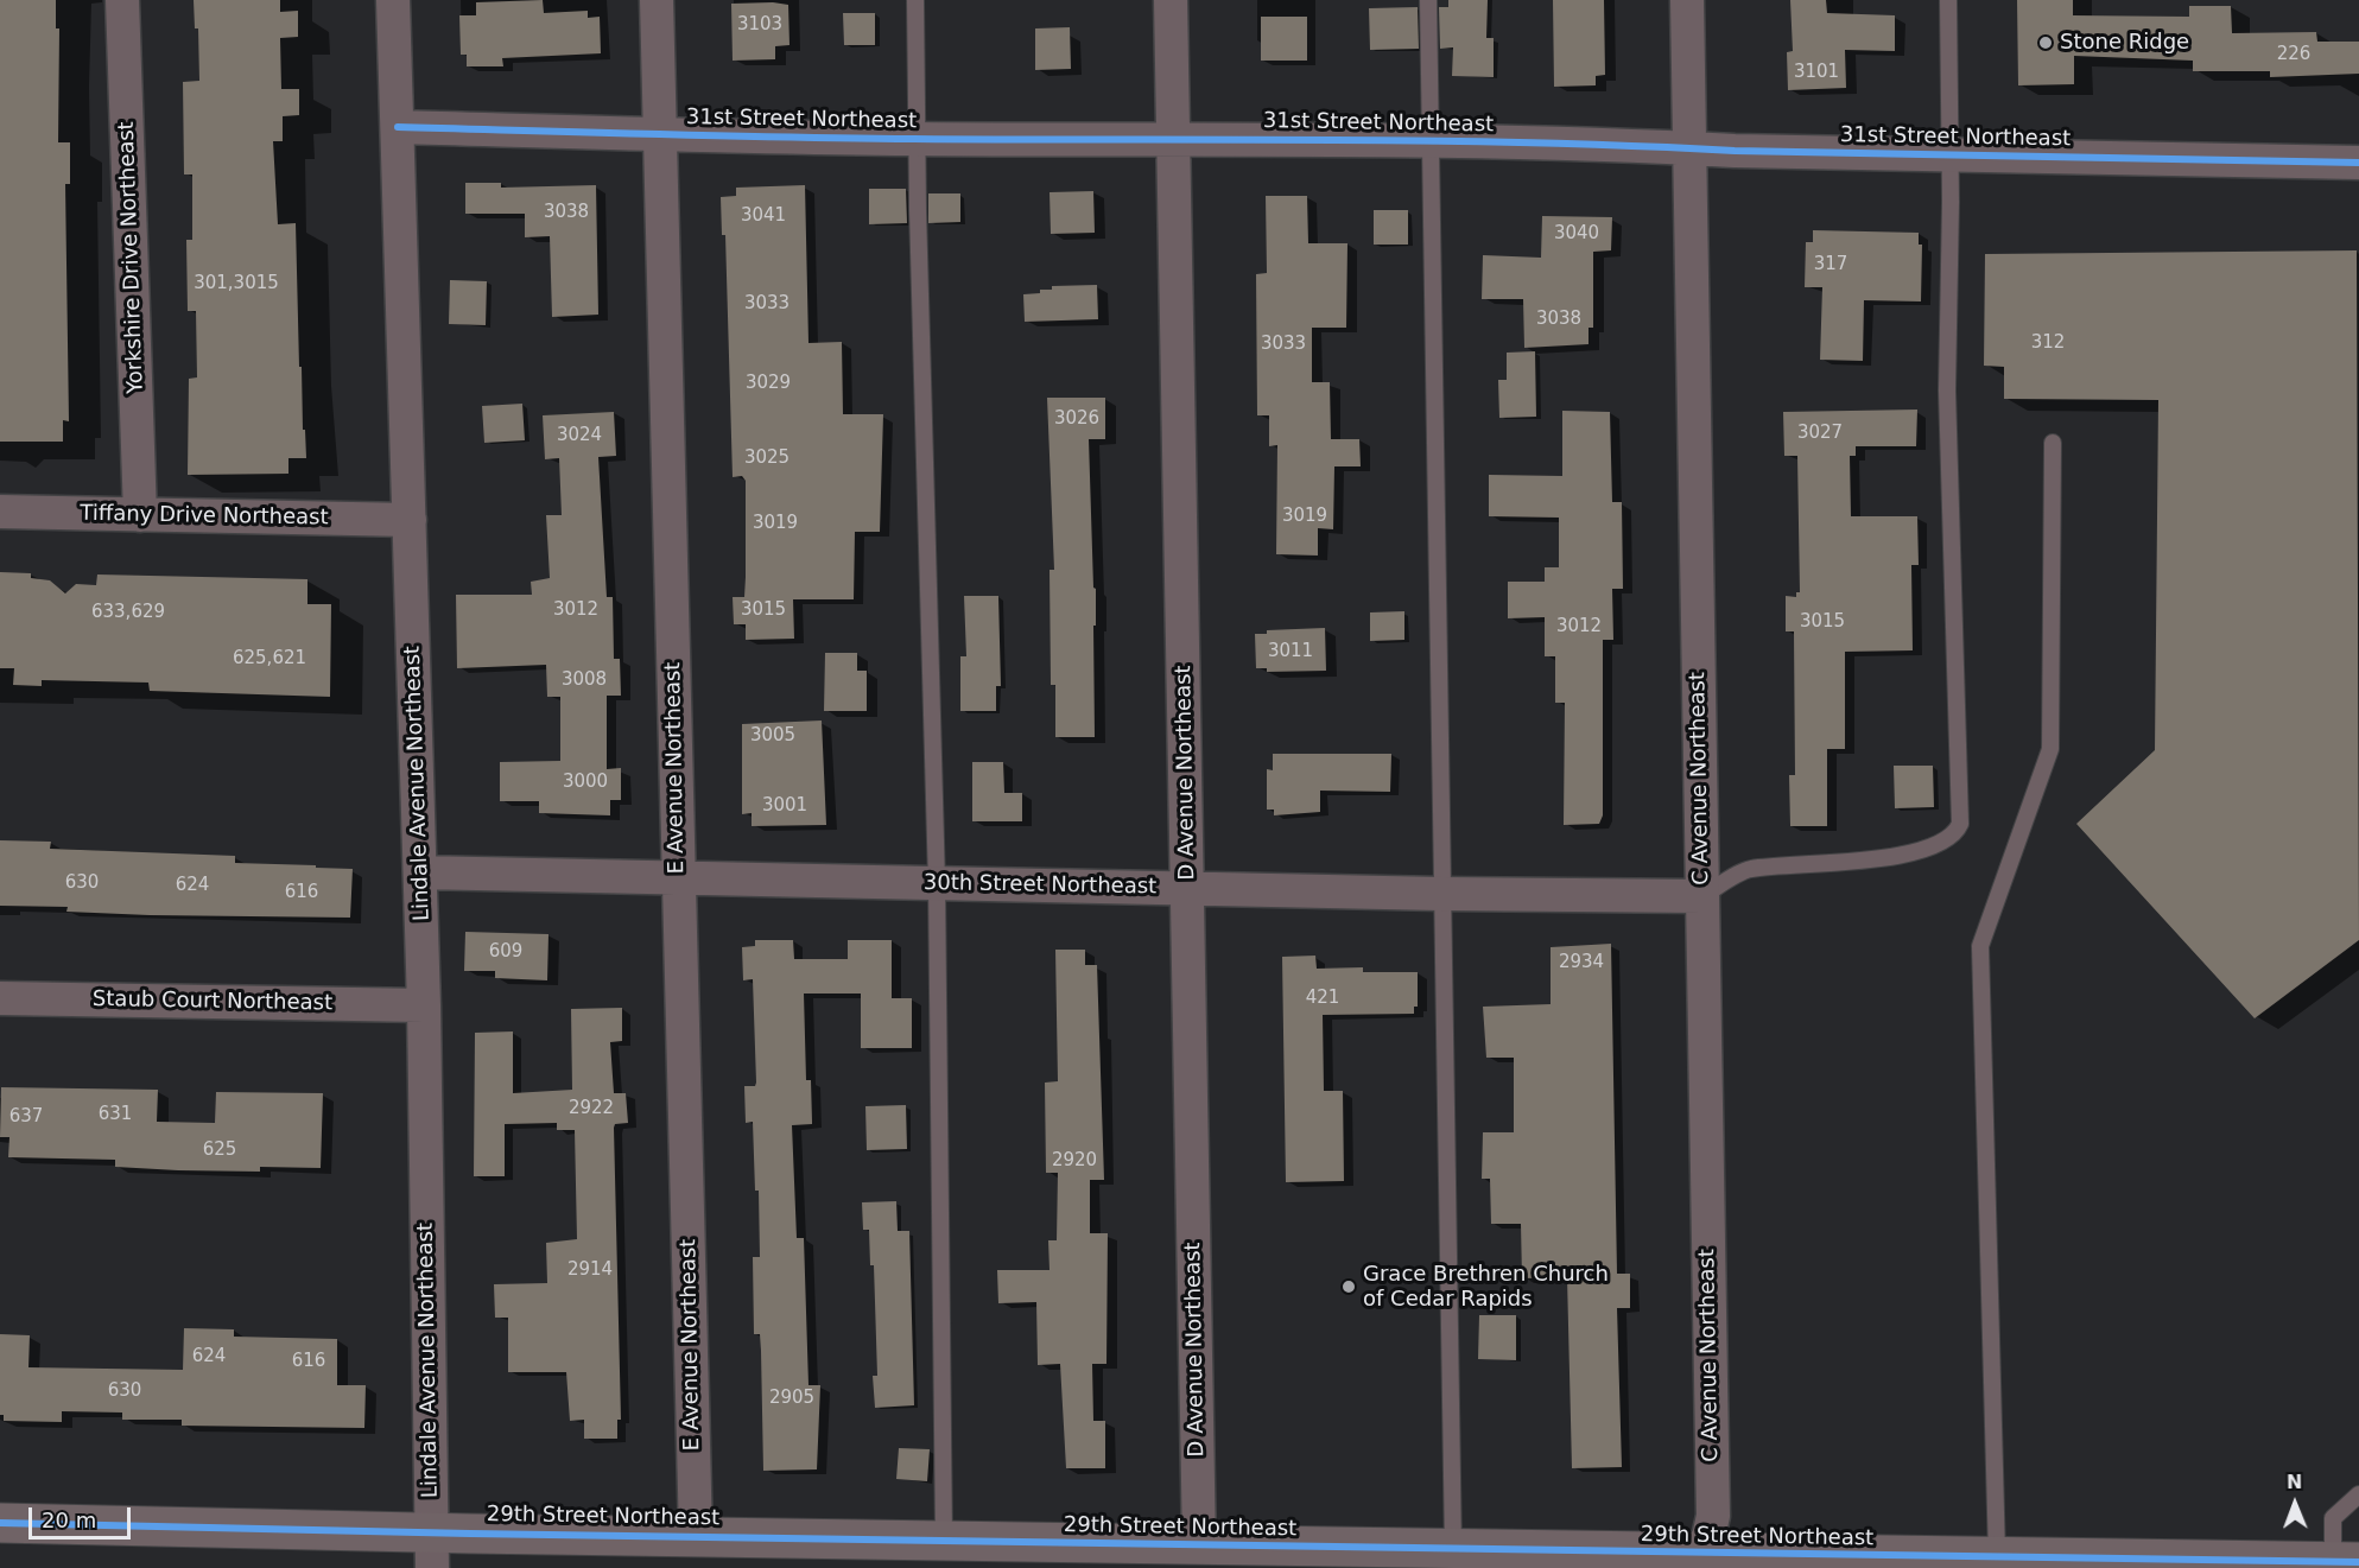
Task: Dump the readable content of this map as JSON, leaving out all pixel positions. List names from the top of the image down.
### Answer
{
  "streets": {
    "main road": ["29th Street Northeast"],
    "street": [
      "31st Street Northeast",
      "Yorkshire Drive Northeast",
      "Tiffany Drive Northeast",
      "E Avenue Northeast",
      "D Avenue Northeast",
      "C Avenue Northeast",
      "Lindale Avenue Northeast",
      "30th Street Northeast",
      "Staub Court Northeast"
    ]
  },
  "crossings": [
    ["31st Street Northeast", "E Avenue Northeast"],
    ["31st Street Northeast", "D Avenue Northeast"],
    ["31st Street Northeast", "C Avenue Northeast"],
    ["31st Street Northeast", "Lindale Avenue Northeast"],
    ["Yorkshire Drive Northeast", "Tiffany Drive Northeast"],
    ["Tiffany Drive Northeast", "Lindale Avenue Northeast"],
    ["E Avenue Northeast", "30th Street Northeast"],
    ["E Avenue Northeast", "29th Street Northeast"],
    ["D Avenue Northeast", "30th Street Northeast"],
    ["D Avenue Northeast", "29th Street Northeast"],
    ["C Avenue Northeast", "30th Street Northeast"],
    ["C Avenue Northeast", "29th Street Northeast"],
    ["Lindale Avenue Northeast", "30th Street Northeast"],
    ["Lindale Avenue Northeast", "Staub Court Northeast"],
    ["Lindale Avenue Northeast", "29th Street Northeast"]
  ],
  "places": ["Stone Ridge", "Grace Brethren Church of Cedar Rapids"],
  "house_numbers": [
    "3103",
    "226",
    "3101",
    "3038",
    "3041",
    "3040",
    "317",
    "301,3015",
    "3033",
    "3038",
    "312",
    "3033",
    "3029",
    "3026",
    "3027",
    "3024",
    "3025",
    "3019",
    "3019",
    "3012",
    "3015",
    "633,629",
    "3015",
    "3012",
    "3011",
    "625,621",
    "3008",
    "3005",
    "3000",
    "3001",
    "630",
    "624",
    "616",
    "609",
    "2934",
    "421",
    "2922",
    "631",
    "637",
    "625",
    "2920",
    "2914",
    "624",
    "616",
    "630",
    "2905"
  ],
  "scale_bar": "20 m",
  "north": "top"
}
